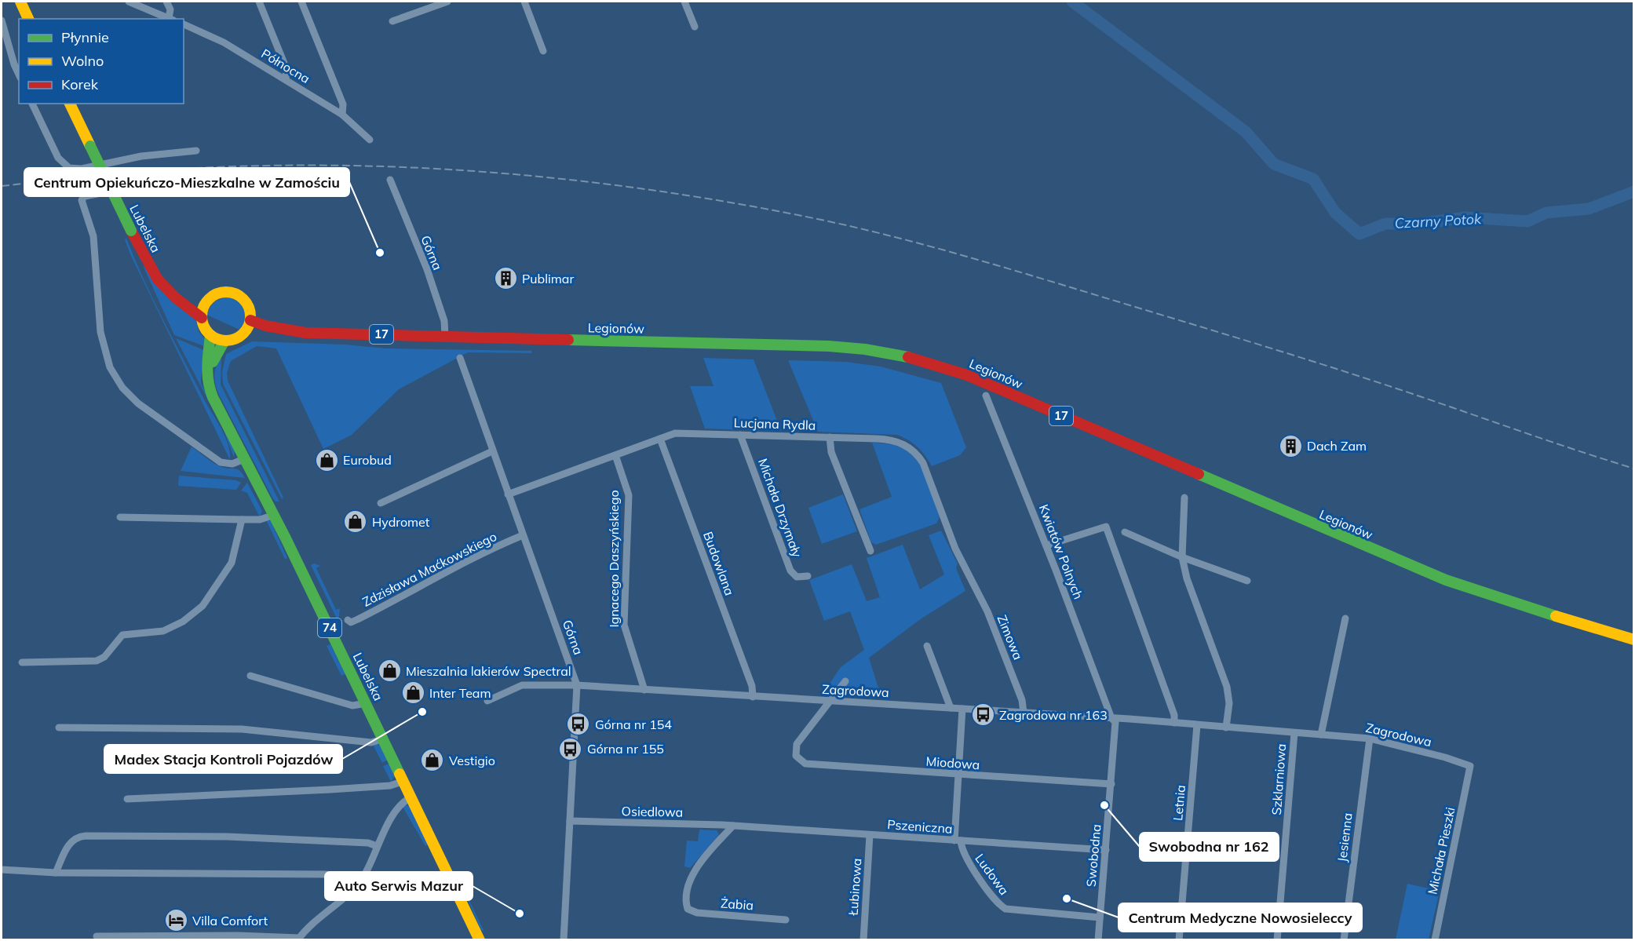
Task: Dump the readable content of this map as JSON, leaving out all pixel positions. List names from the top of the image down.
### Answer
{
  "streets": {
    "main road": [
      "Lubelska",
      "Legionów",
      "17",
      "74"
    ],
    "street": [
      "Północna",
      "Górna",
      "Lucjana Rydla",
      "Michała Drzymały",
      "Kwiatów Polnych",
      "Ignacego Daszyńskiego",
      "Budowlana",
      "Zdzisława Maćkowskiego",
      "Zimowa",
      "Zagrodowa",
      "Miodowa",
      "Szklarniowa",
      "Letnia",
      "Osiedlowa",
      "Pszeniczna",
      "Jesienna",
      "Michała Pieszki",
      "Swobodna",
      "Ludowa",
      "Łubinowa",
      "Żabia"
    ]
  },
  "crossings": [
    ["Lubelska", "Legionów"],
    ["Lubelska", "17"],
    ["Górna", "Legionów"],
    ["Górna", "Lucjana Rydla"],
    ["Górna", "Zdzisława Maćkowskiego"],
    ["Górna", "Zagrodowa"],
    ["Górna", "Osiedlowa"],
    ["Legionów", "17"],
    ["Lucjana Rydla", "Michała Drzymały"],
    ["Lucjana Rydla", "Ignacego Daszyńskiego"],
    ["Lucjana Rydla", "Budowlana"],
    ["Lucjana Rydla", "Zimowa"],
    ["Kwiatów Polnych", "Zagrodowa"],
    ["Kwiatów Polnych", "Swobodna"],
    ["Ignacego Daszyńskiego", "Zagrodowa"],
    ["Budowlana", "Zagrodowa"],
    ["Zimowa", "Zagrodowa"],
    ["Zagrodowa", "Miodowa"],
    ["Zagrodowa", "Szklarniowa"],
    ["Zagrodowa", "Letnia"],
    ["Zagrodowa", "Jesienna"],
    ["Zagrodowa", "Michała Pieszki"],
    ["Zagrodowa", "Swobodna"],
    ["Miodowa", "Swobodna"],
    ["Osiedlowa", "Pszeniczna"],
    ["Osiedlowa", "Żabia"],
    ["Pszeniczna", "Swobodna"],
    ["Pszeniczna", "Ludowa"],
    ["Pszeniczna", "Łubinowa"],
    ["Pszeniczna", "Żabia"],
    ["Swobodna", "Ludowa"]
  ],
  "water": ["Czarny Potok"],
  "places": {
    "other": [
      "Centrum Opiekuńczo-Mieszkalne w Zamościu",
      "Madex Stacja Kontroli Pojazdów",
      "Swobodna nr 162",
      "Centrum Medyczne Nowosieleccy",
      "Auto Serwis Mazur"
    ],
    "building": ["Publimar", "Dach Zam"],
    "shop": [
      "Eurobud",
      "Hydromet",
      "Mieszalnia lakierów Spectral",
      "Inter Team",
      "Vestigio"
    ],
    "bus stop": ["Zagrodowa nr 163", "Górna nr 154", "Górna nr 155"],
    "hotel": ["Villa Comfort"]
  },
  "legend": ["Płynnie", "Wolno", "Korek"]
}
